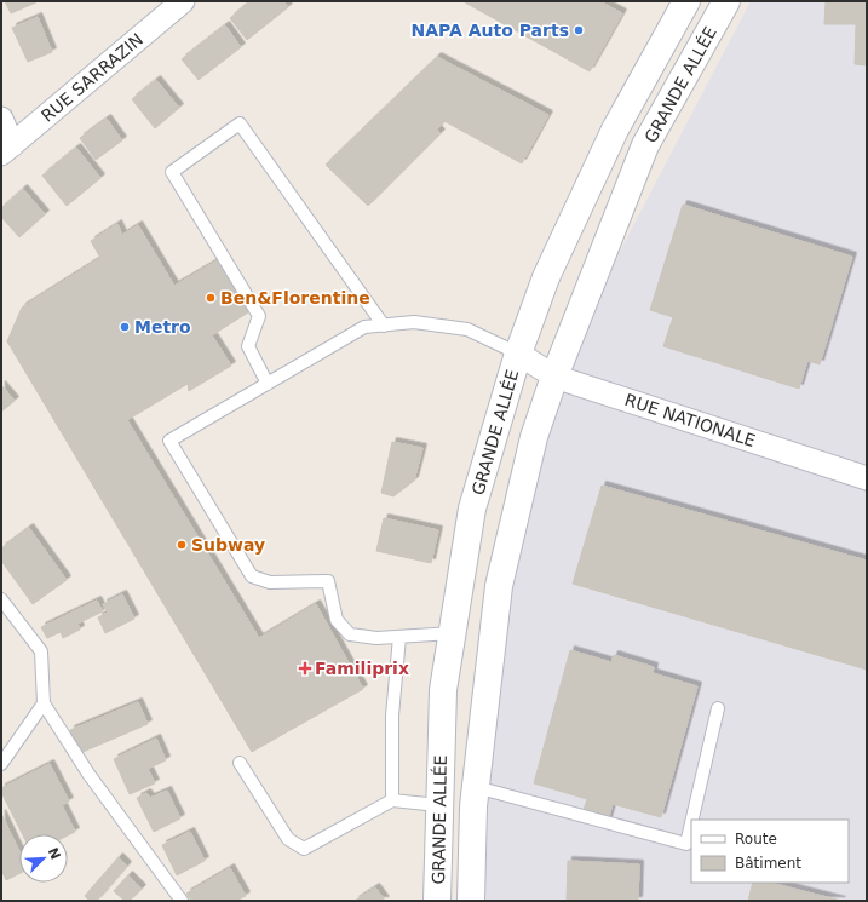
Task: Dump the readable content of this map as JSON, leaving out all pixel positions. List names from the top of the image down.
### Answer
{
  "streets": {
    "street": ["RUE SARRAZIN", "GRANDE ALLÉE", "RUE NATIONALE"]
  },
  "crossings": [
    ["GRANDE ALLÉE", "RUE NATIONALE"]
  ],
  "places": {
    "other": [
      "NAPA Auto Parts",
      "Ben&Florentine",
      "Metro",
      "Subway"
    ],
    "health": ["Familiprix"]
  },
  "legend": ["Route", "Bâtiment"],
  "north": "top right"
}
